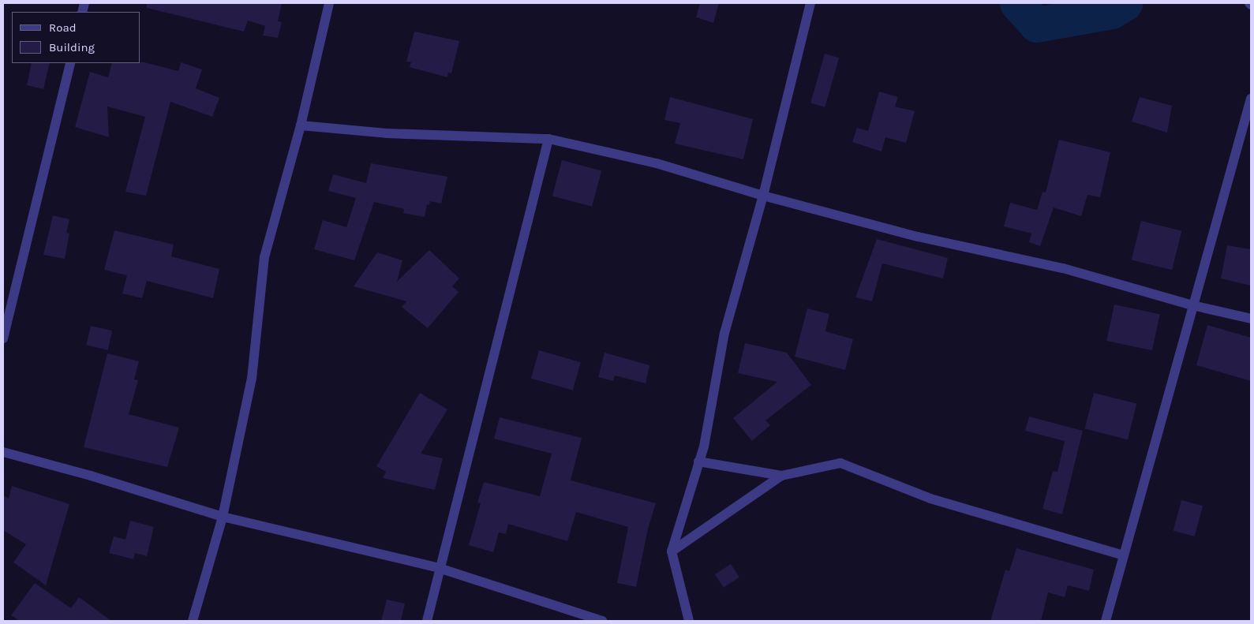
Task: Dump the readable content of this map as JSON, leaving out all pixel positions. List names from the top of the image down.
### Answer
{
  "legend": ["Road", "Building"]
}
